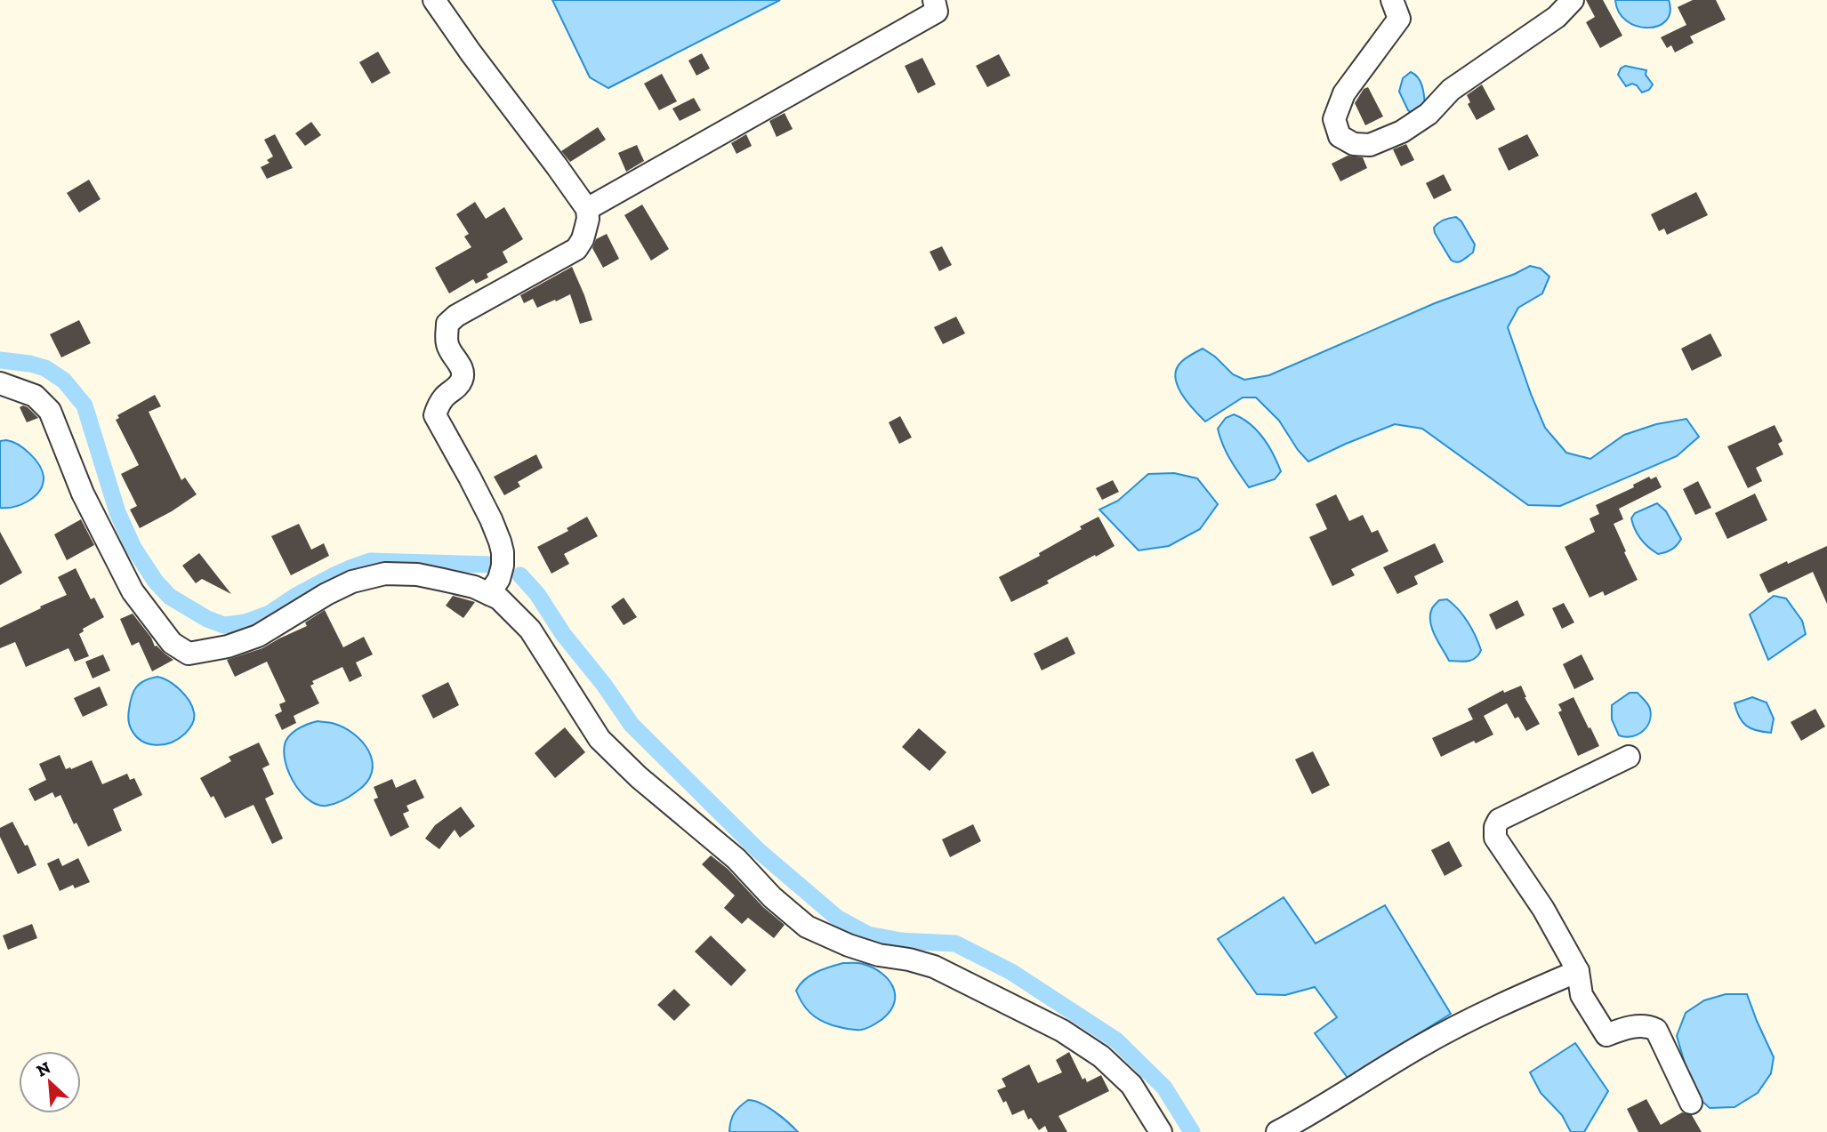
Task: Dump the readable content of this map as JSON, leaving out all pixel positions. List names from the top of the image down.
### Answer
{
  "north": "top left"
}
